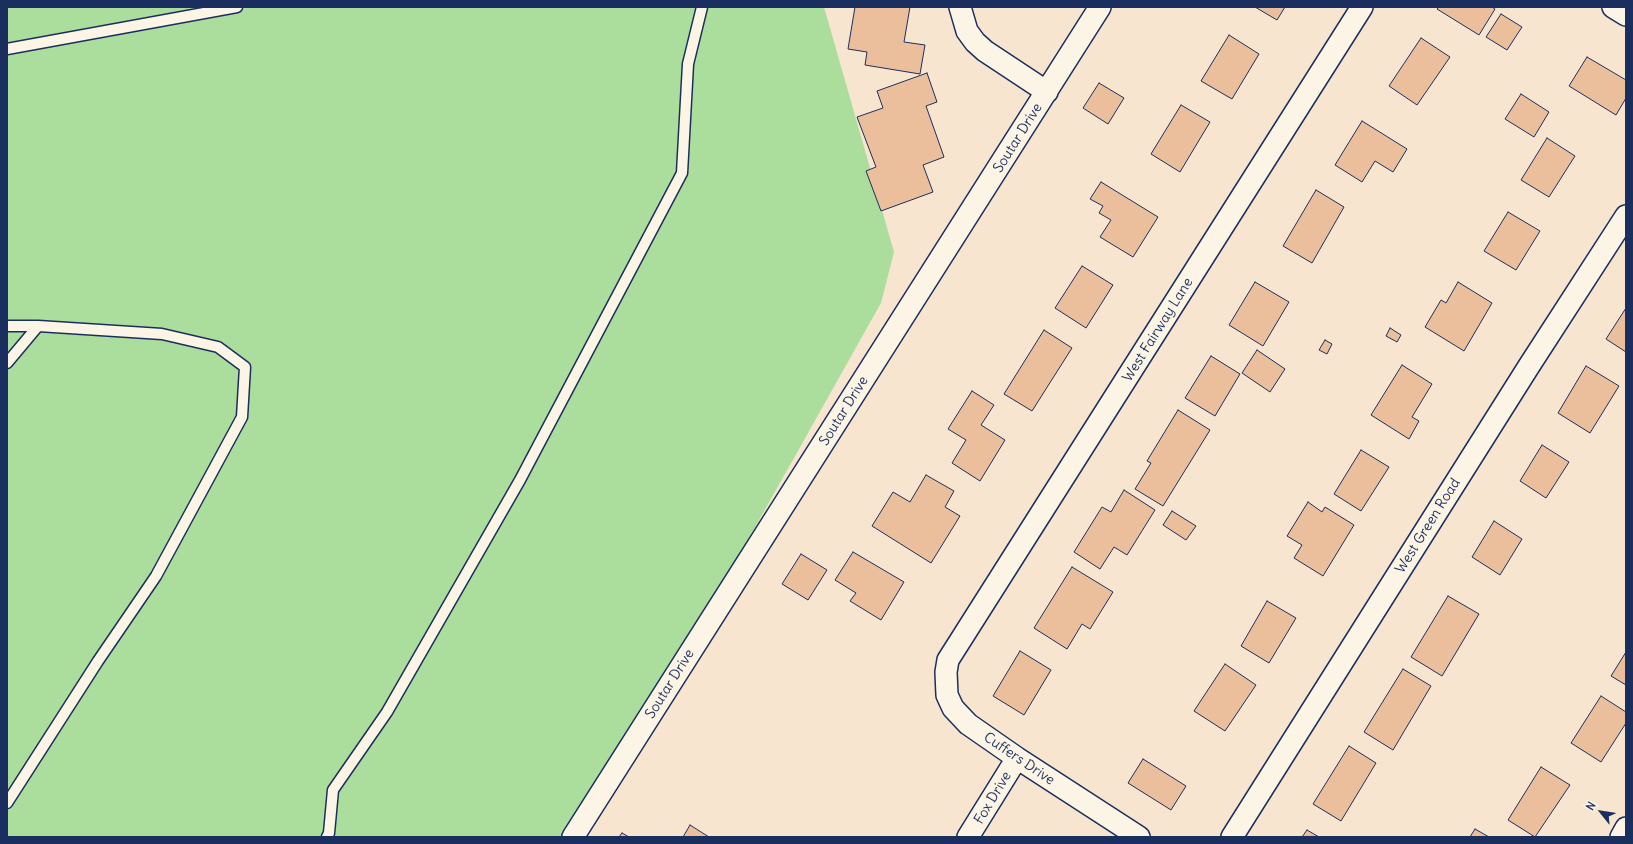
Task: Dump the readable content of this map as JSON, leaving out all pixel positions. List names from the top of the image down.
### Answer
{
  "streets": {
    "street": [
      "Soutar Drive",
      "West Fairway Lane",
      "West Green Road",
      "Cuffers Drive",
      "Fox Drive"
    ]
  },
  "crossings": [
    ["West Fairway Lane", "Cuffers Drive"],
    ["Cuffers Drive", "Fox Drive"]
  ],
  "north": "top left"
}
